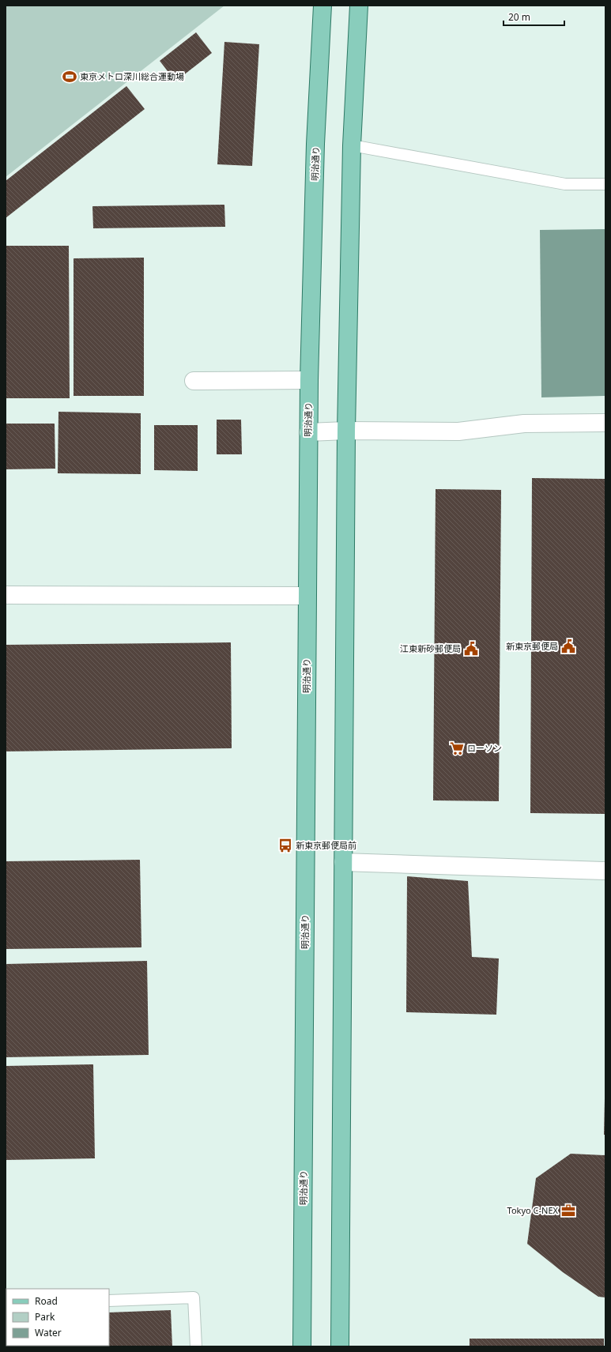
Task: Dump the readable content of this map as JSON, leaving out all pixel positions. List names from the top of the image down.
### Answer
{
  "streets": {
    "main road": ["明治通り"]
  },
  "places": {
    "sports": ["東京メトロ深川総合運動場"],
    "public building": ["新東京郵便局", "江東新砂郵便局"],
    "supermarket": ["ローソン"],
    "bus stop": ["新東京郵便局前"],
    "office": ["Tokyo C-NEX"]
  },
  "legend": ["Road", "Park", "Water"],
  "scale_bar": "20 m"
}
